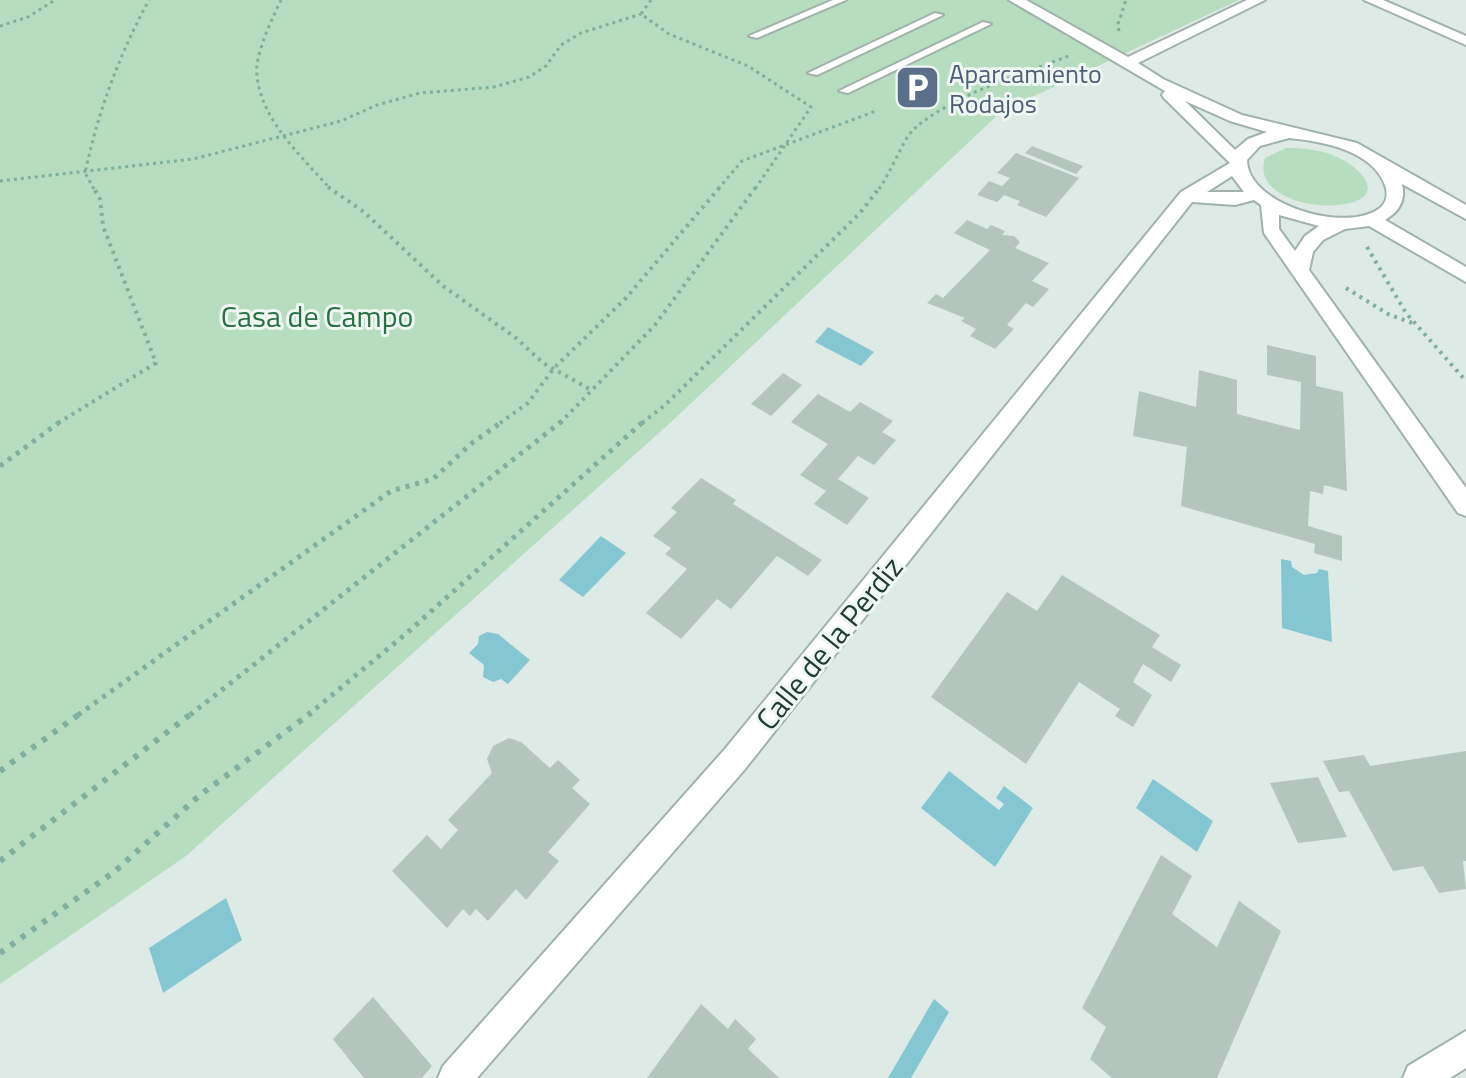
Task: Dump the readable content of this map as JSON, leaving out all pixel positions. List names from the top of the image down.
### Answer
{
  "streets": {
    "street": ["Calle de la Perdiz"]
  },
  "parks": ["Casa de Campo"],
  "places": {
    "parking": ["Aparcamiento Rodajos"]
  }
}
